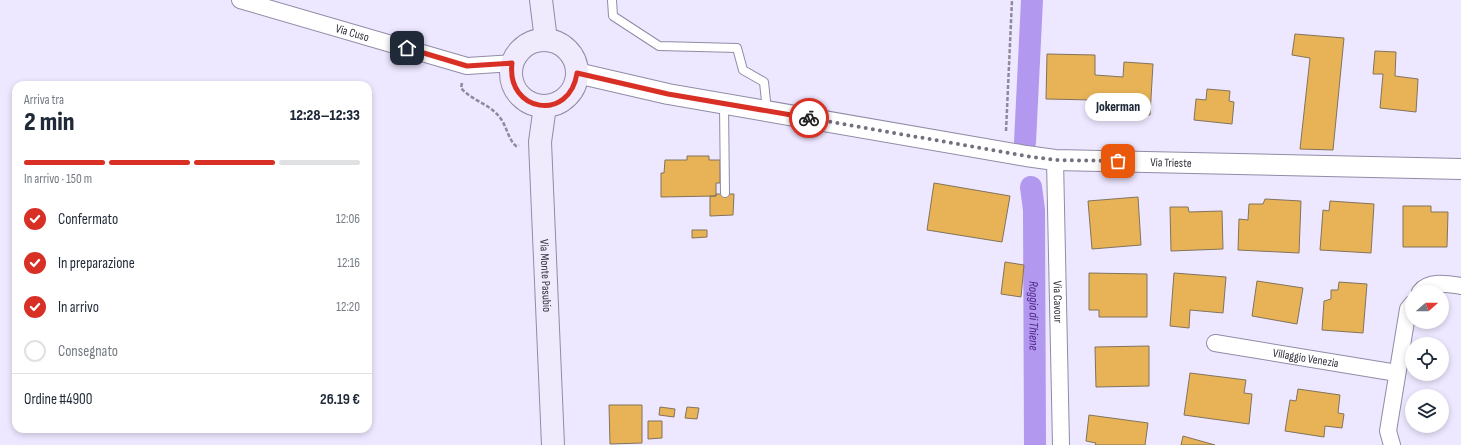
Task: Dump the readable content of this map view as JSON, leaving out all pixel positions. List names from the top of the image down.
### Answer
{
  "streets": {
    "main road": ["Via Monte Pasubio"],
    "street": [
      "Via Cuso",
      "Via Trieste",
      "Via Cavour",
      "Villaggio Venezia"
    ]
  },
  "crossings": [
    ["Via Cuso", "Via Trieste"],
    ["Via Cuso", "Via Monte Pasubio"],
    ["Via Trieste", "Via Monte Pasubio"],
    ["Via Trieste", "Via Cavour"]
  ],
  "water": ["Roggia di Thiene"],
  "places": ["Jokerman"],
  "north": "right",
  "page": {
    "heading": ["2 min", "Arriva tra", "12:28–12:33"],
    "panel": ["Ordine #4900", "26.19 €"],
    "bubble": "Jokerman",
    "bar": "In arrivo · 150 m",
    "list": [
      ["Confermato", "12:06"],
      ["In preparazione", "12:16"],
      ["In arrivo", "12:20"],
      "Consegnato"
    ]
  }
}
